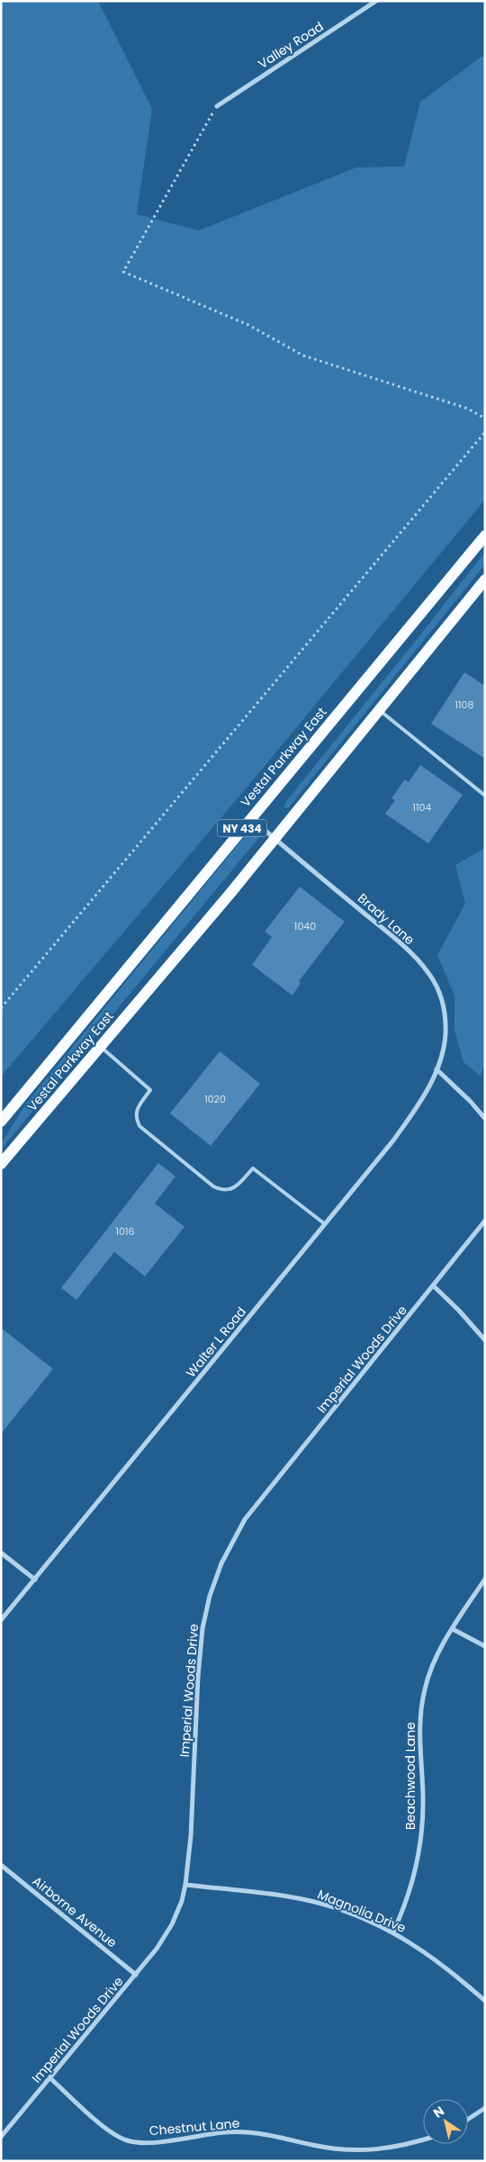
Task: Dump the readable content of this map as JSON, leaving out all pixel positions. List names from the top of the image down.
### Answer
{
  "streets": {
    "main road": ["Vestal Parkway East", "NY 434"],
    "street": [
      "Valley Road",
      "Brady Lane",
      "Walter L Road",
      "Imperial Woods Drive",
      "Beachwood Lane",
      "Magnolia Drive",
      "Airborne Avenue",
      "Chestnut Lane"
    ]
  },
  "crossings": [
    ["Vestal Parkway East", "Brady Lane"],
    ["Brady Lane", "Walter L Road"],
    ["Imperial Woods Drive", "Magnolia Drive"],
    ["Imperial Woods Drive", "Airborne Avenue"],
    ["Imperial Woods Drive", "Chestnut Lane"],
    ["Beachwood Lane", "Magnolia Drive"]
  ],
  "house_numbers": [
    "1108",
    "1104",
    "1040",
    "1020",
    "1016"
  ],
  "north": "top left"
}
